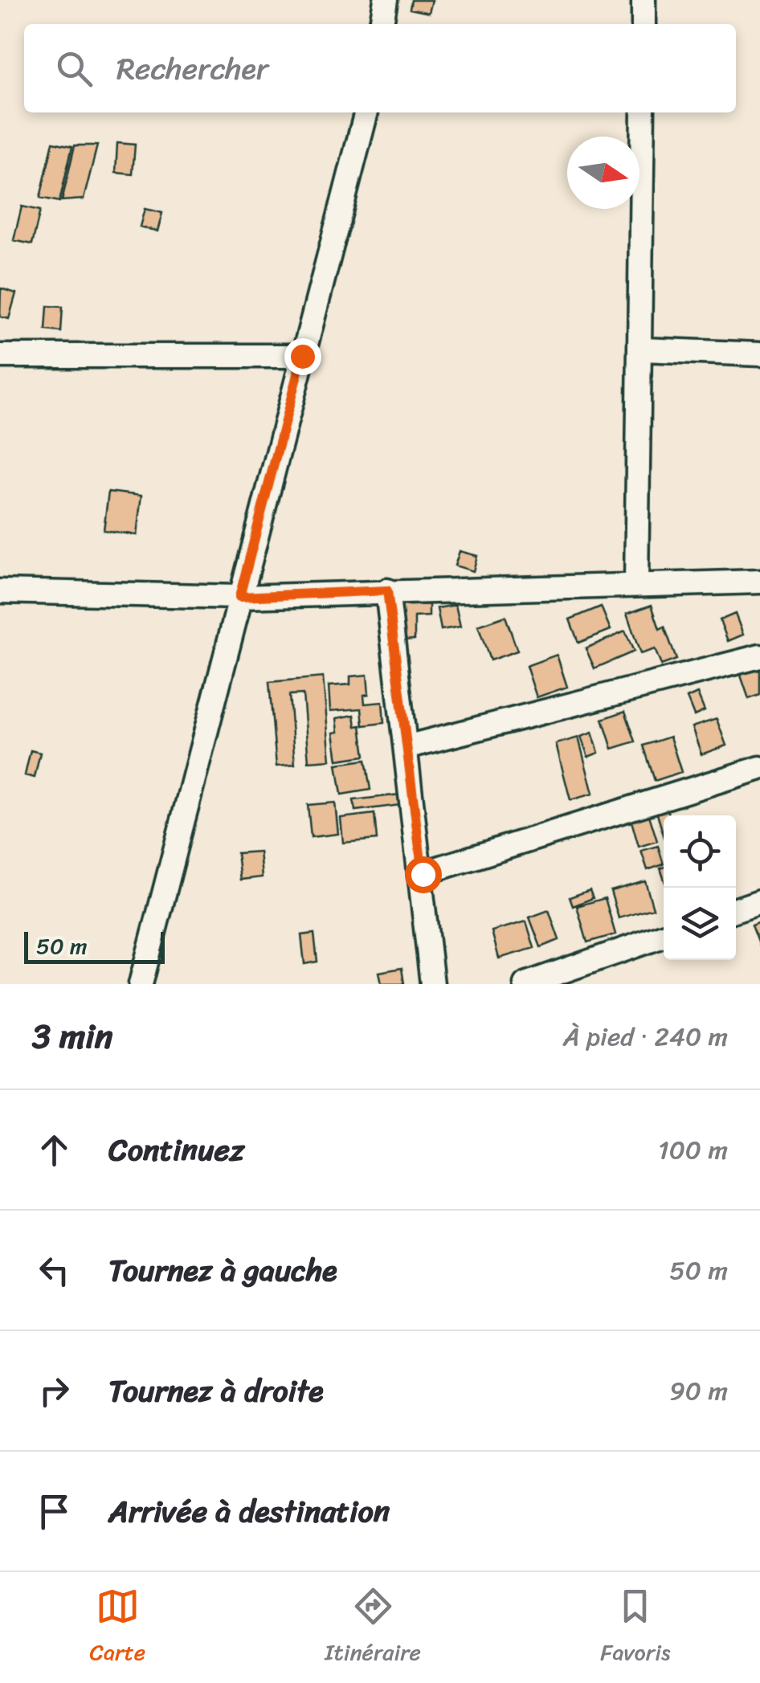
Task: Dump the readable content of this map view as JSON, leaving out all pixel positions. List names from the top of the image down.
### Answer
{
  "scale_bar": "50 m",
  "north": "right",
  "page": {
    "search": "Rechercher",
    "scale": "50 m",
    "heading": ["3 min", "À pied · 240 m"],
    "list": [
      ["Continuez", "100 m"],
      ["Tournez à gauche", "50 m"],
      ["Tournez à droite", "90 m"],
      "Arrivée à destination"
    ],
    "nav": ["Carte", "Itinéraire", "Favoris"]
  }
}
